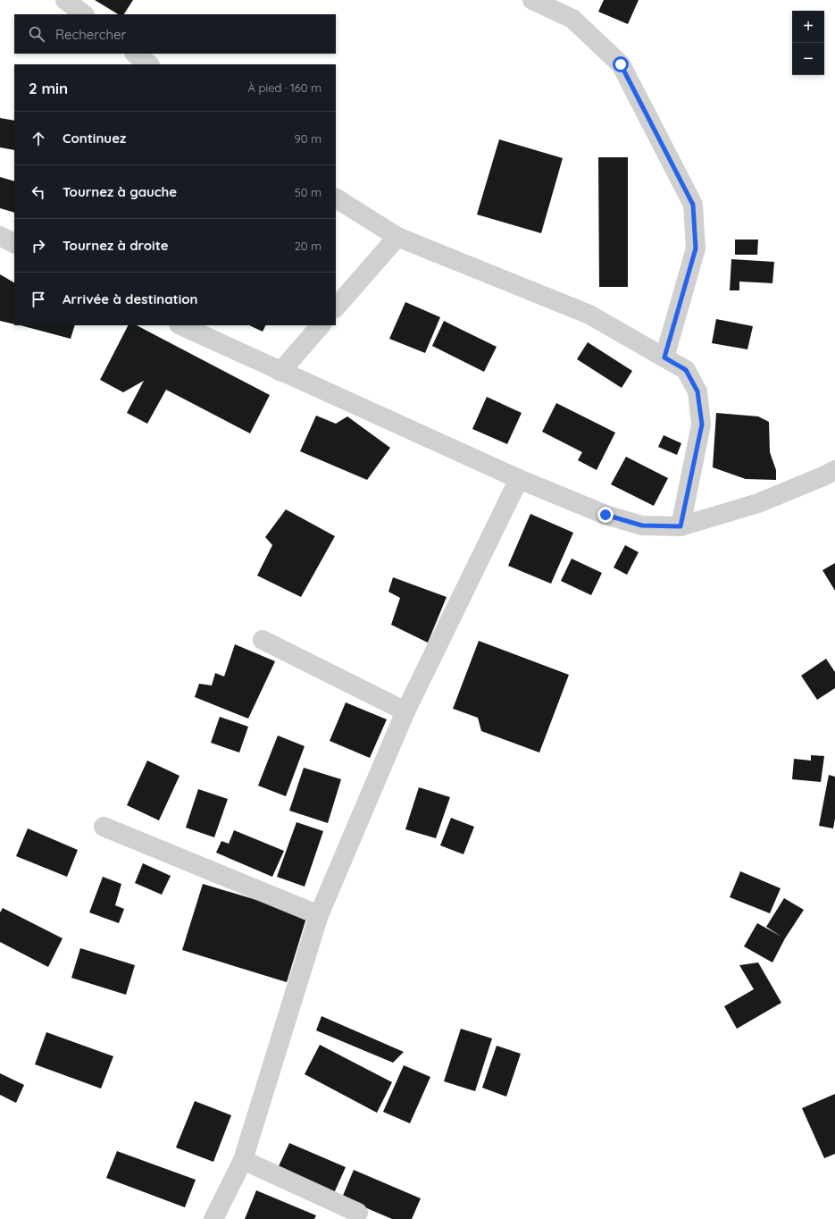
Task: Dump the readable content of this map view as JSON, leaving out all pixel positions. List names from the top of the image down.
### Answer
{
  "page": {
    "map_buttons": ["+", "−"],
    "search": "Rechercher",
    "heading": ["2 min", "À pied · 160 m"],
    "list": [
      ["Continuez", "90 m"],
      ["Tournez à gauche", "50 m"],
      ["Tournez à droite", "20 m"],
      "Arrivée à destination"
    ]
  }
}
